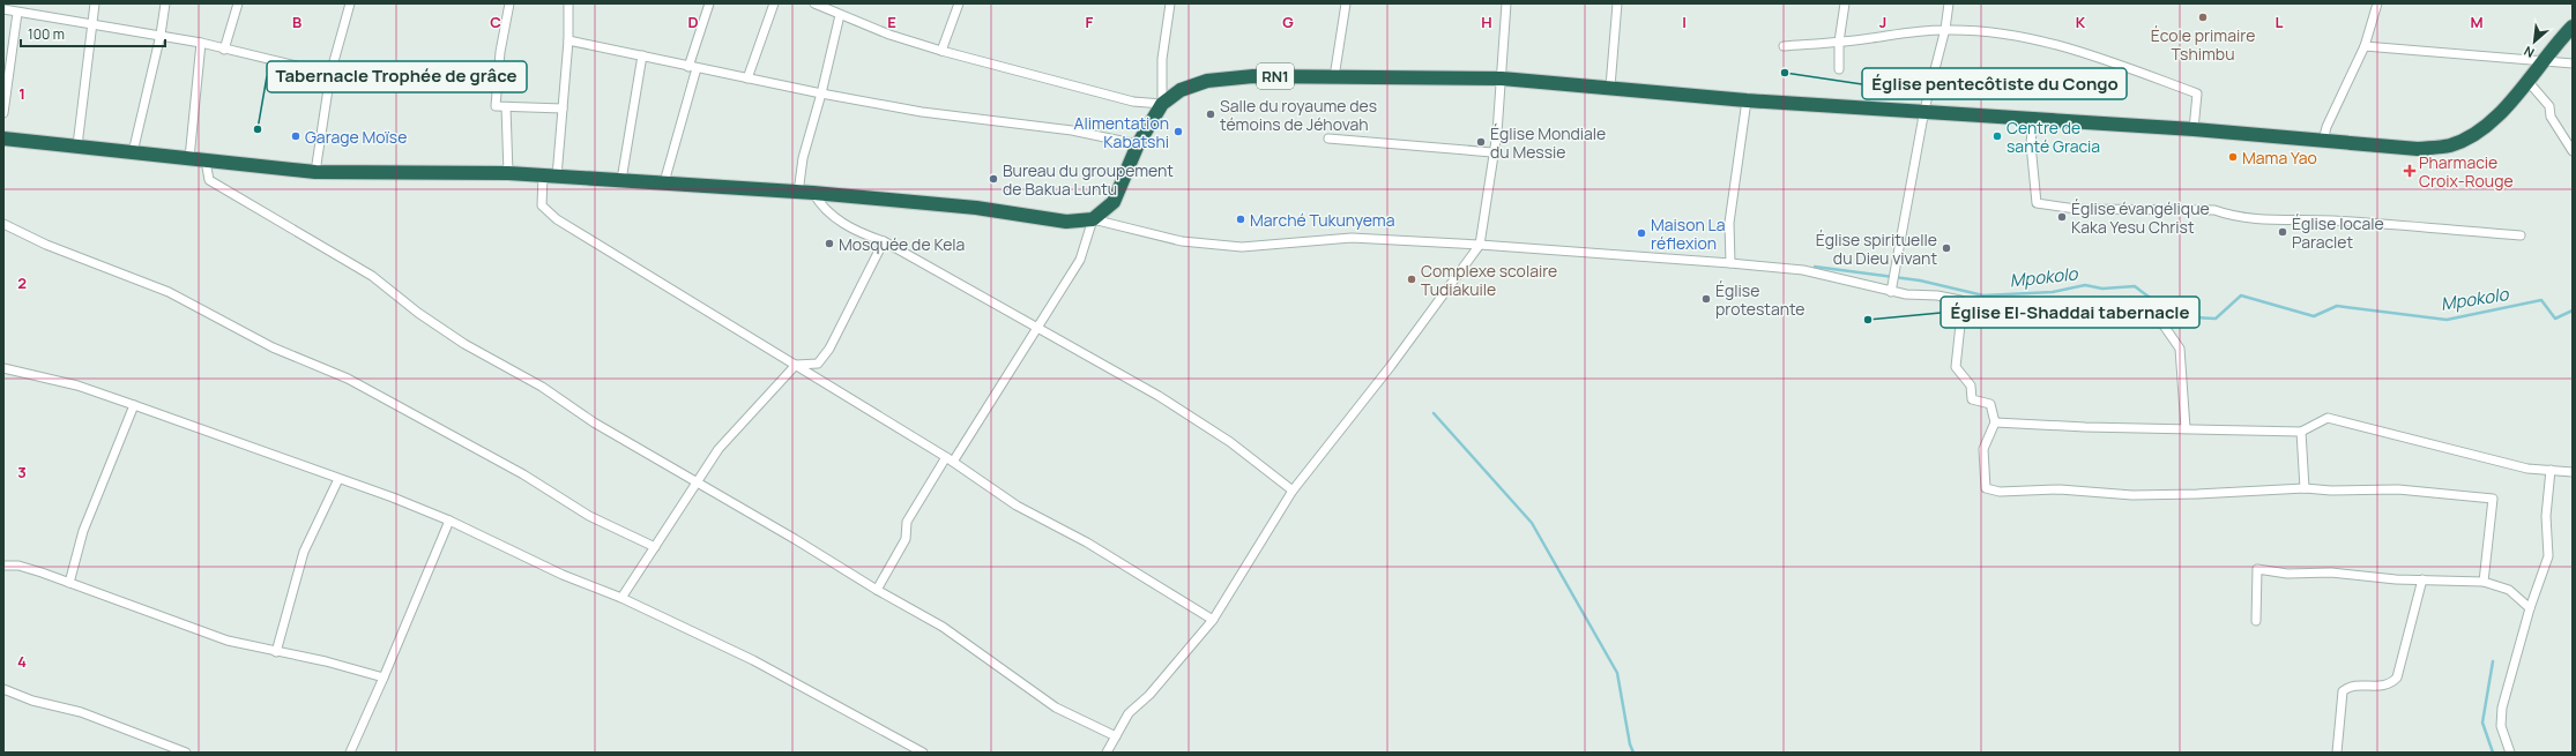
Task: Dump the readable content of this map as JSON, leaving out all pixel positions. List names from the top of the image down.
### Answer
{
  "streets": {
    "highway": ["RN1"]
  },
  "water": ["Mpokolo"],
  "places": {
    "other": [
      "École primaire Tshimbu",
      "Église pentecôtiste du Congo",
      "Salle du royaume des témoins de Jéhovah",
      "Tabernacle Trophée de grâce",
      "Alimentation Kabatshi",
      "Garage Moïse",
      "Centre de santé Gracia",
      "Église Mondiale du Messie",
      "Mama Yao",
      "Bureau du groupement de Bakua Luntu",
      "Église évangélique Kaka Yesu Christ",
      "Marché Tukunyema",
      "Église locale Paraclet",
      "Maison La réflexion",
      "Mosquée de Kela",
      "Église spirituelle du Dieu vivant",
      "Complexe scolaire Tudiakuile",
      "Église protestante",
      "Église El-Shaddai tabernacle"
    ],
    "health": ["Pharmacie Croix-Rouge"]
  },
  "scale_bar": "100 m",
  "north": "bottom left",
  "grid": {
    "columns": [
      "B",
      "C",
      "D",
      "E",
      "F",
      "G",
      "H",
      "I",
      "J",
      "K",
      "L",
      "M"
    ],
    "rows": [
      "1",
      "2",
      "3",
      "4"
    ]
  }
}
